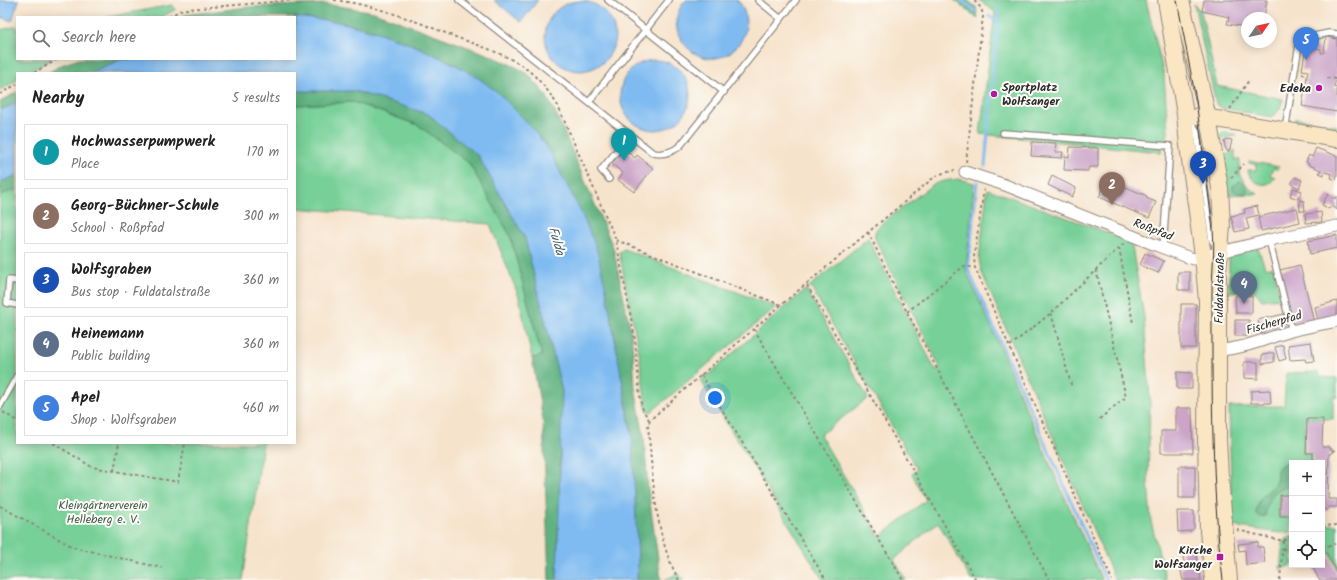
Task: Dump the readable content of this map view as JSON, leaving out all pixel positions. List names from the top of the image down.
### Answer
{
  "streets": {
    "main road": ["Fuldatalstraße"],
    "street": ["Roßpfad", "Fischerpfad"]
  },
  "crossings": [
    ["Roßpfad", "Fuldatalstraße"],
    ["Fuldatalstraße", "Fischerpfad"]
  ],
  "water": ["Fulda"],
  "parks": ["Kleingärtnerverein Helleberg e. V."],
  "places": {
    "other": ["Edeka", "Sportplatz Wolfsanger"],
    "transit": ["Kirche Wolfsanger"]
  },
  "north": "top right",
  "page": {
    "search": "Search here",
    "pins": [
      "5",
      "1",
      "3",
      "2",
      "4"
    ],
    "heading": ["Nearby", "5 results"],
    "list": [
      {
        "mark": "1",
        "name": "Hochwasserpumpwerk",
        "note": "Place",
        "value": "170 m"
      },
      {
        "mark": "2",
        "name": "Georg-Büchner-Schule",
        "note": "School · Roßpfad",
        "value": "300 m"
      },
      {
        "mark": "3",
        "name": "Wolfsgraben",
        "note": "Bus stop · Fuldatalstraße",
        "value": "360 m"
      },
      {
        "mark": "4",
        "name": "Heinemann",
        "note": "Public building",
        "value": "360 m"
      },
      {
        "mark": "5",
        "name": "Apel",
        "note": "Shop · Wolfsgraben",
        "value": "460 m"
      }
    ],
    "map_buttons": ["+", "−"]
  }
}
